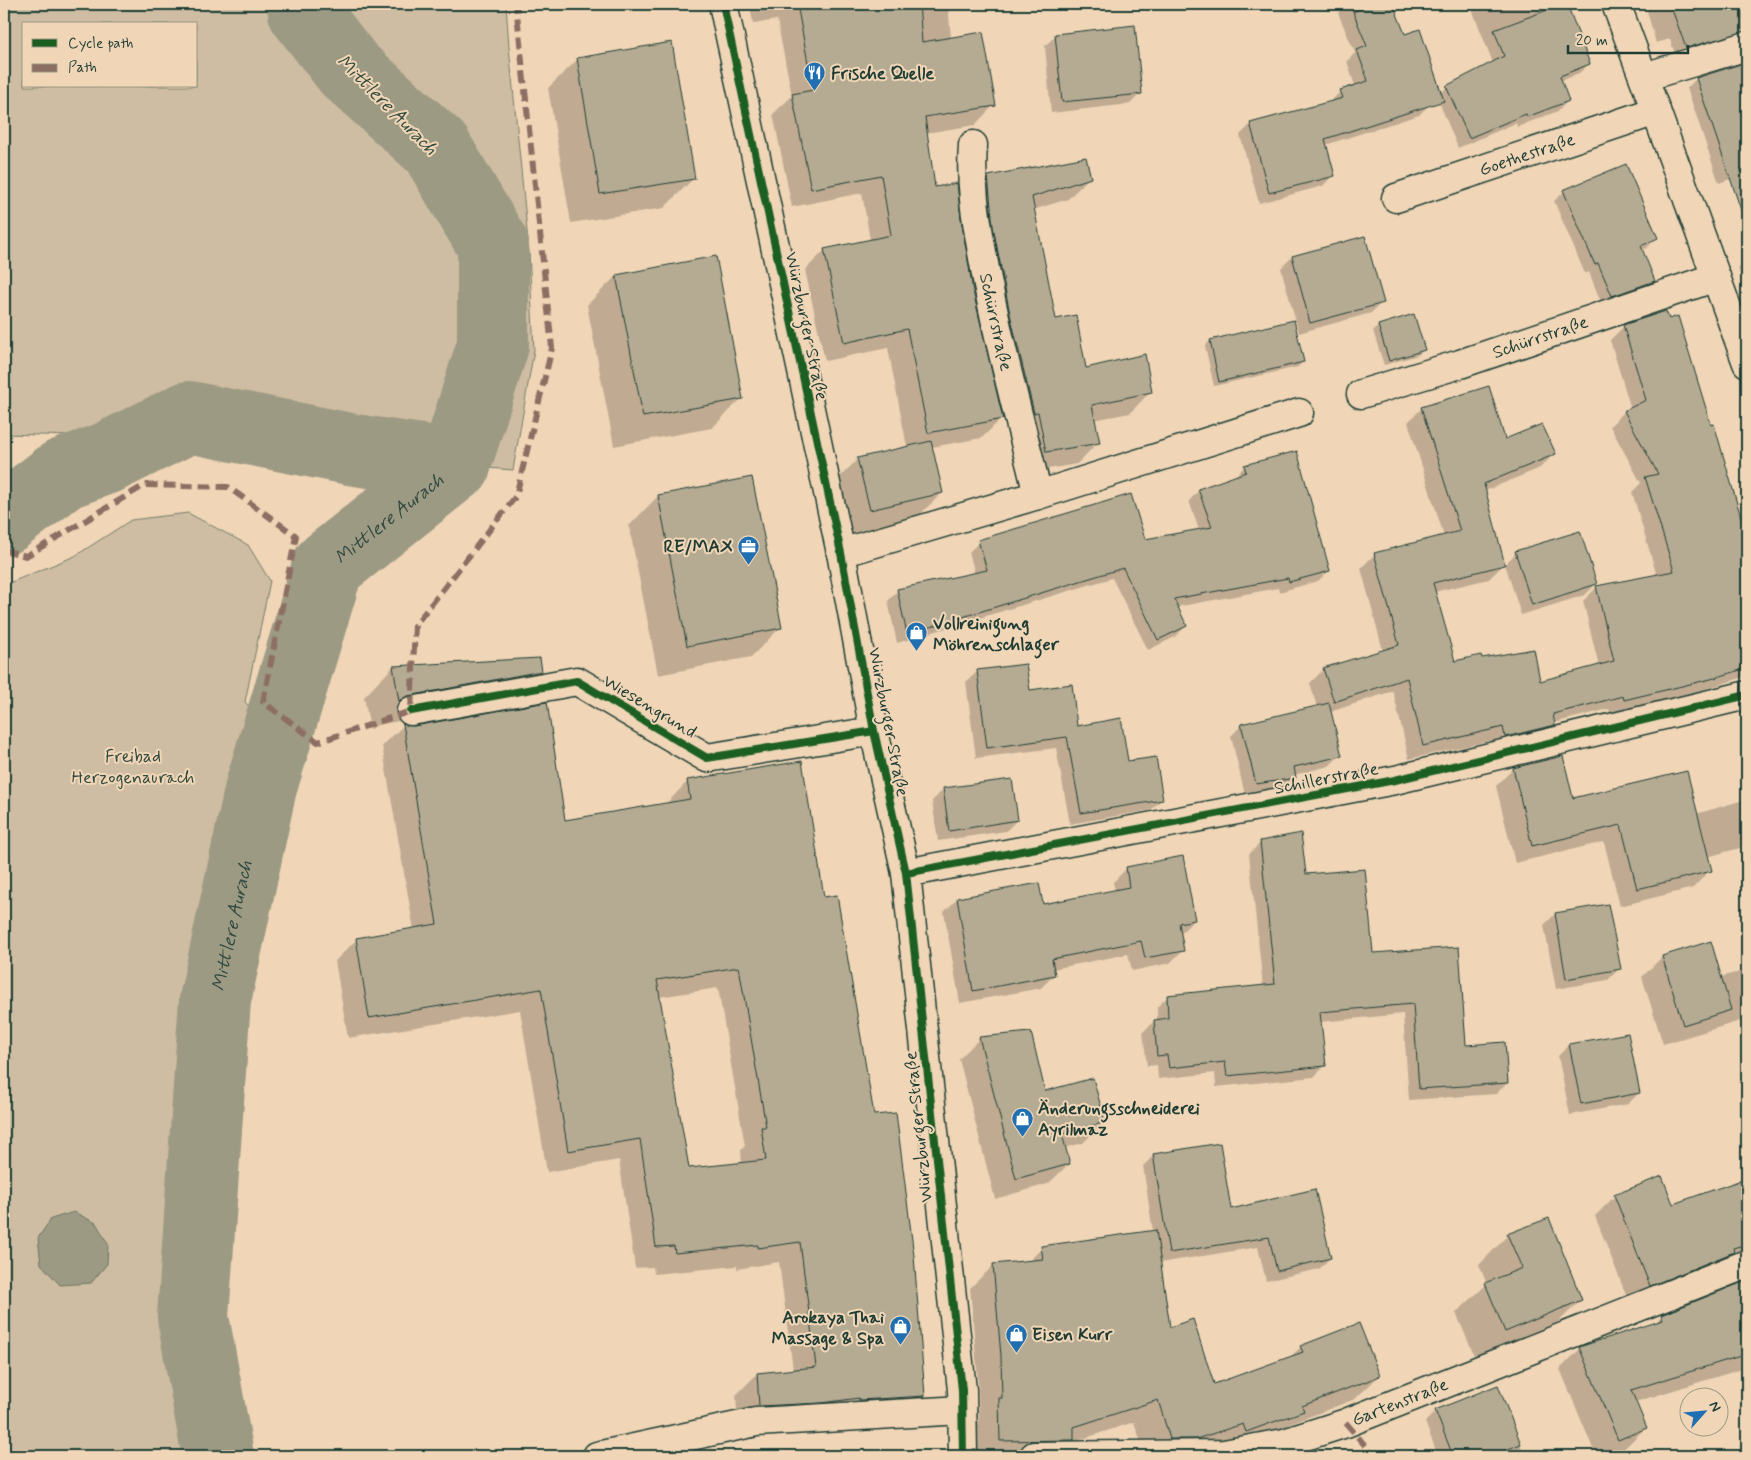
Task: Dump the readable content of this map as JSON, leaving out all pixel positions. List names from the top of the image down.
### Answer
{
  "streets": {
    "street": [
      "Goethestraße",
      "Schürrstraße",
      "Würzburger Straße",
      "Wiesengrund",
      "Schillerstraße",
      "Gartenstraße"
    ]
  },
  "crossings": [
    ["Würzburger Straße", "Wiesengrund"],
    ["Würzburger Straße", "Schillerstraße"]
  ],
  "water": ["Mittlere Aurach"],
  "parks": ["Freibad Herzogenaurach"],
  "places": {
    "restaurant": ["Frische Quelle"],
    "office": ["RE/MAX"],
    "shop": [
      "Vollreinigung Möhrenschlager",
      "Änderungsschneiderei Ayrilmaz",
      "Arokaya Thai Massage & Spa",
      "Eisen Kurr"
    ]
  },
  "legend": ["Cycle path", "Path"],
  "scale_bar": "20 m",
  "north": "top right"
}
